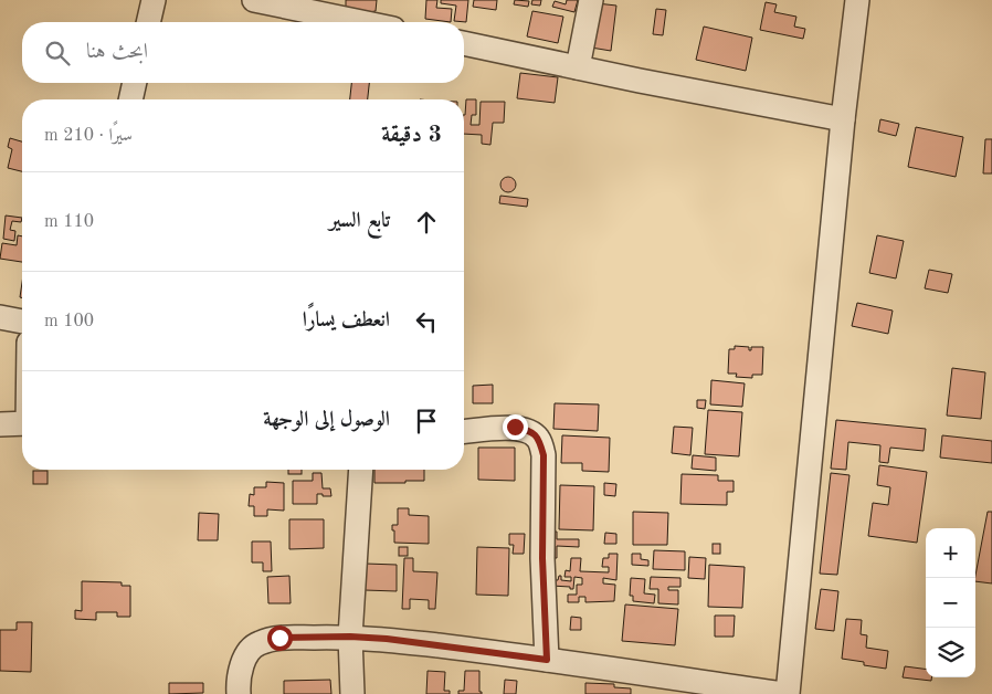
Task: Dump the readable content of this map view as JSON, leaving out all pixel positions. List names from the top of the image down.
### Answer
{
  "page": {
    "search": "ابحث هنا",
    "heading": ["3 دقيقة", "سيرًا · 210 m"],
    "list": [
      ["تابع السير", "110 m"],
      ["انعطف يسارًا", "100 m"],
      "الوصول إلى الوجهة"
    ],
    "map_buttons": ["+", "−"]
  }
}
